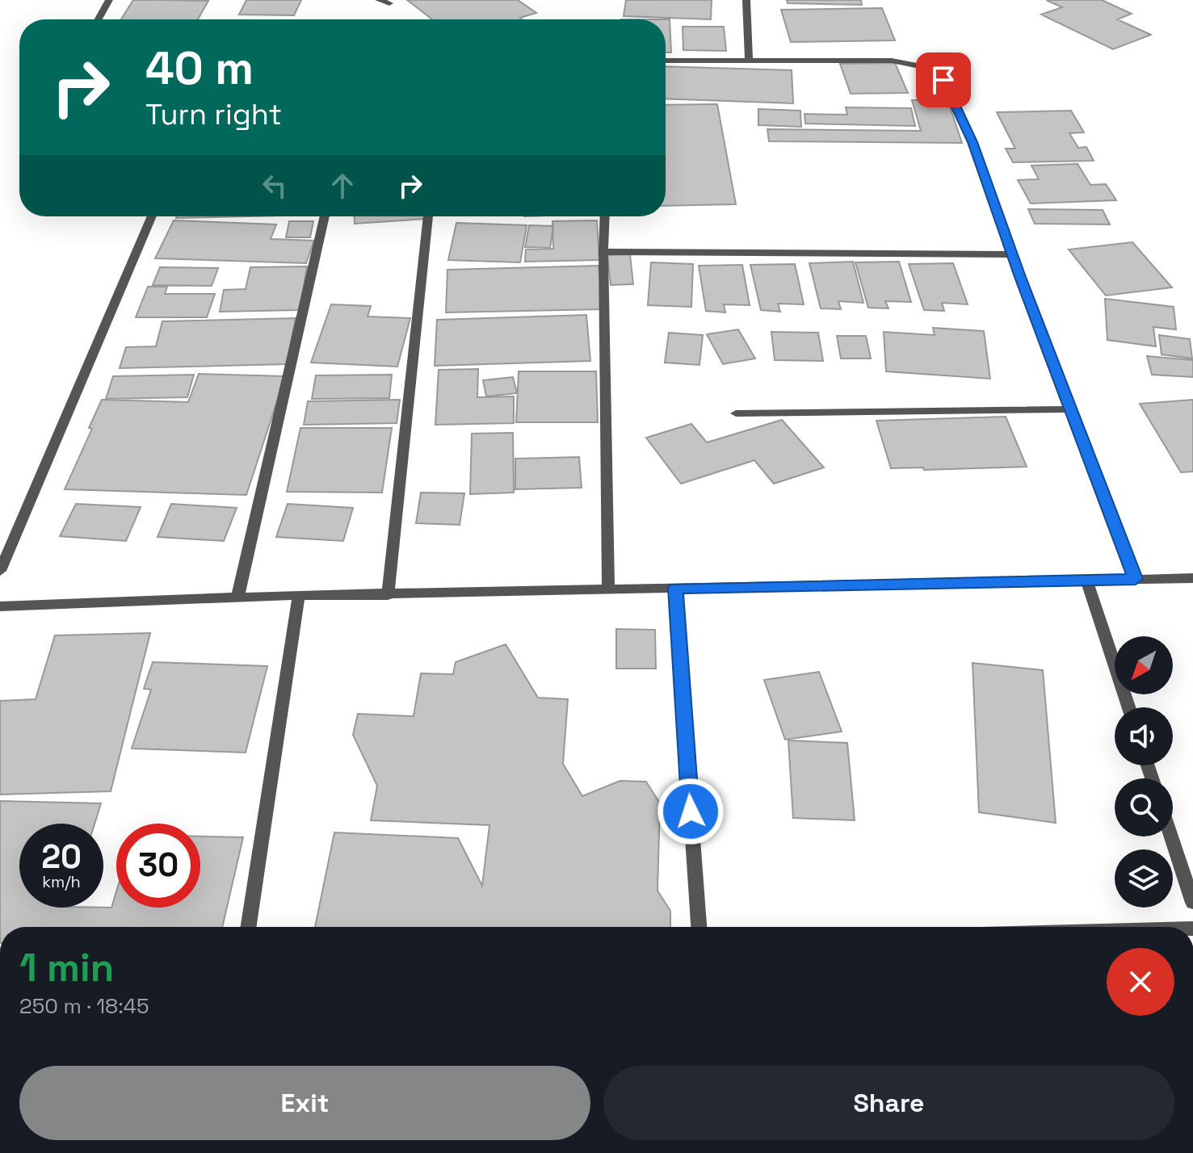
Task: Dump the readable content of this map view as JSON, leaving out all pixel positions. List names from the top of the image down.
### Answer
{
  "north": "bottom left",
  "page": {
    "turn": ["40 m", "Turn right"],
    "speed": "20 km/h",
    "limit": "30",
    "heading": ["1 min", "250 m · 18:45"],
    "buttons": ["Exit", "Share"]
  }
}
